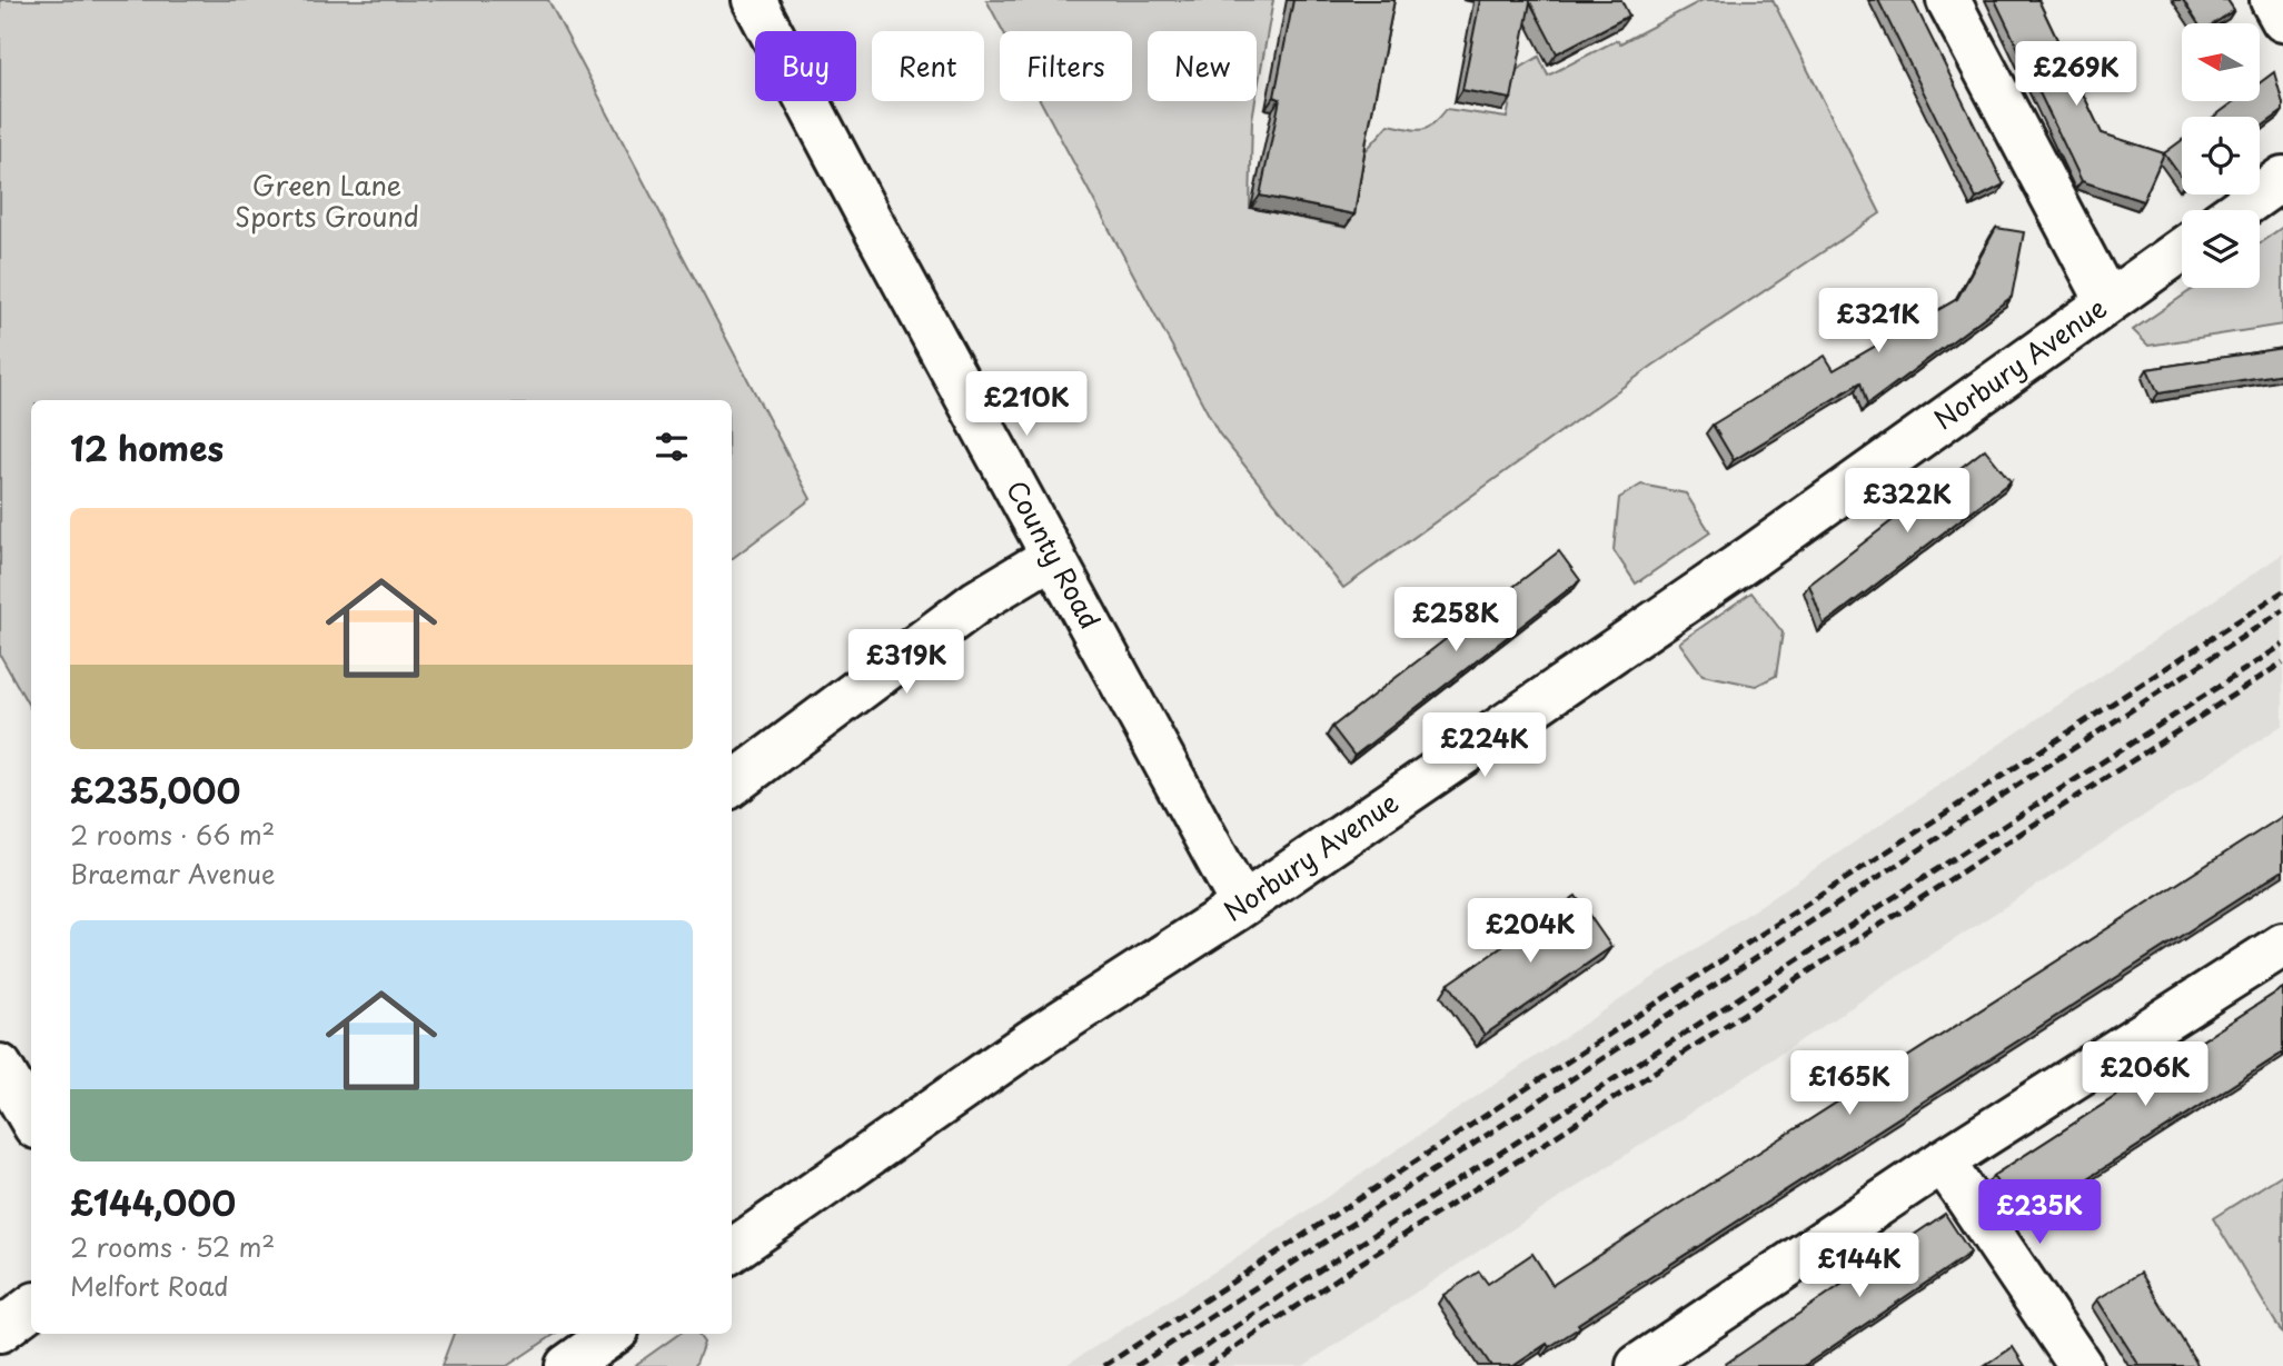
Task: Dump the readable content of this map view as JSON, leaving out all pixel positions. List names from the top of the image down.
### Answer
{
  "streets": {
    "street": ["Norbury Avenue", "County Road"]
  },
  "crossings": [
    ["Norbury Avenue", "County Road"]
  ],
  "parks": ["Green Lane Sports Ground"],
  "north": "left",
  "page": {
    "chip": [
      "Buy",
      "Rent",
      "Filters",
      "New"
    ],
    "price": [
      "£269K",
      "£321K",
      "£210K",
      "£322K",
      "£258K",
      "£319K",
      "£224K",
      "£204K",
      "£206K",
      "£165K",
      "£235K",
      "£144K"
    ],
    "heading": "12 homes",
    "list": [
      {
        "name": "£235,000",
        "note": "2 rooms · 66 m² · Braemar Avenue"
      },
      {
        "name": "£144,000",
        "note": "2 rooms · 52 m² · Melfort Road"
      }
    ]
  }
}
